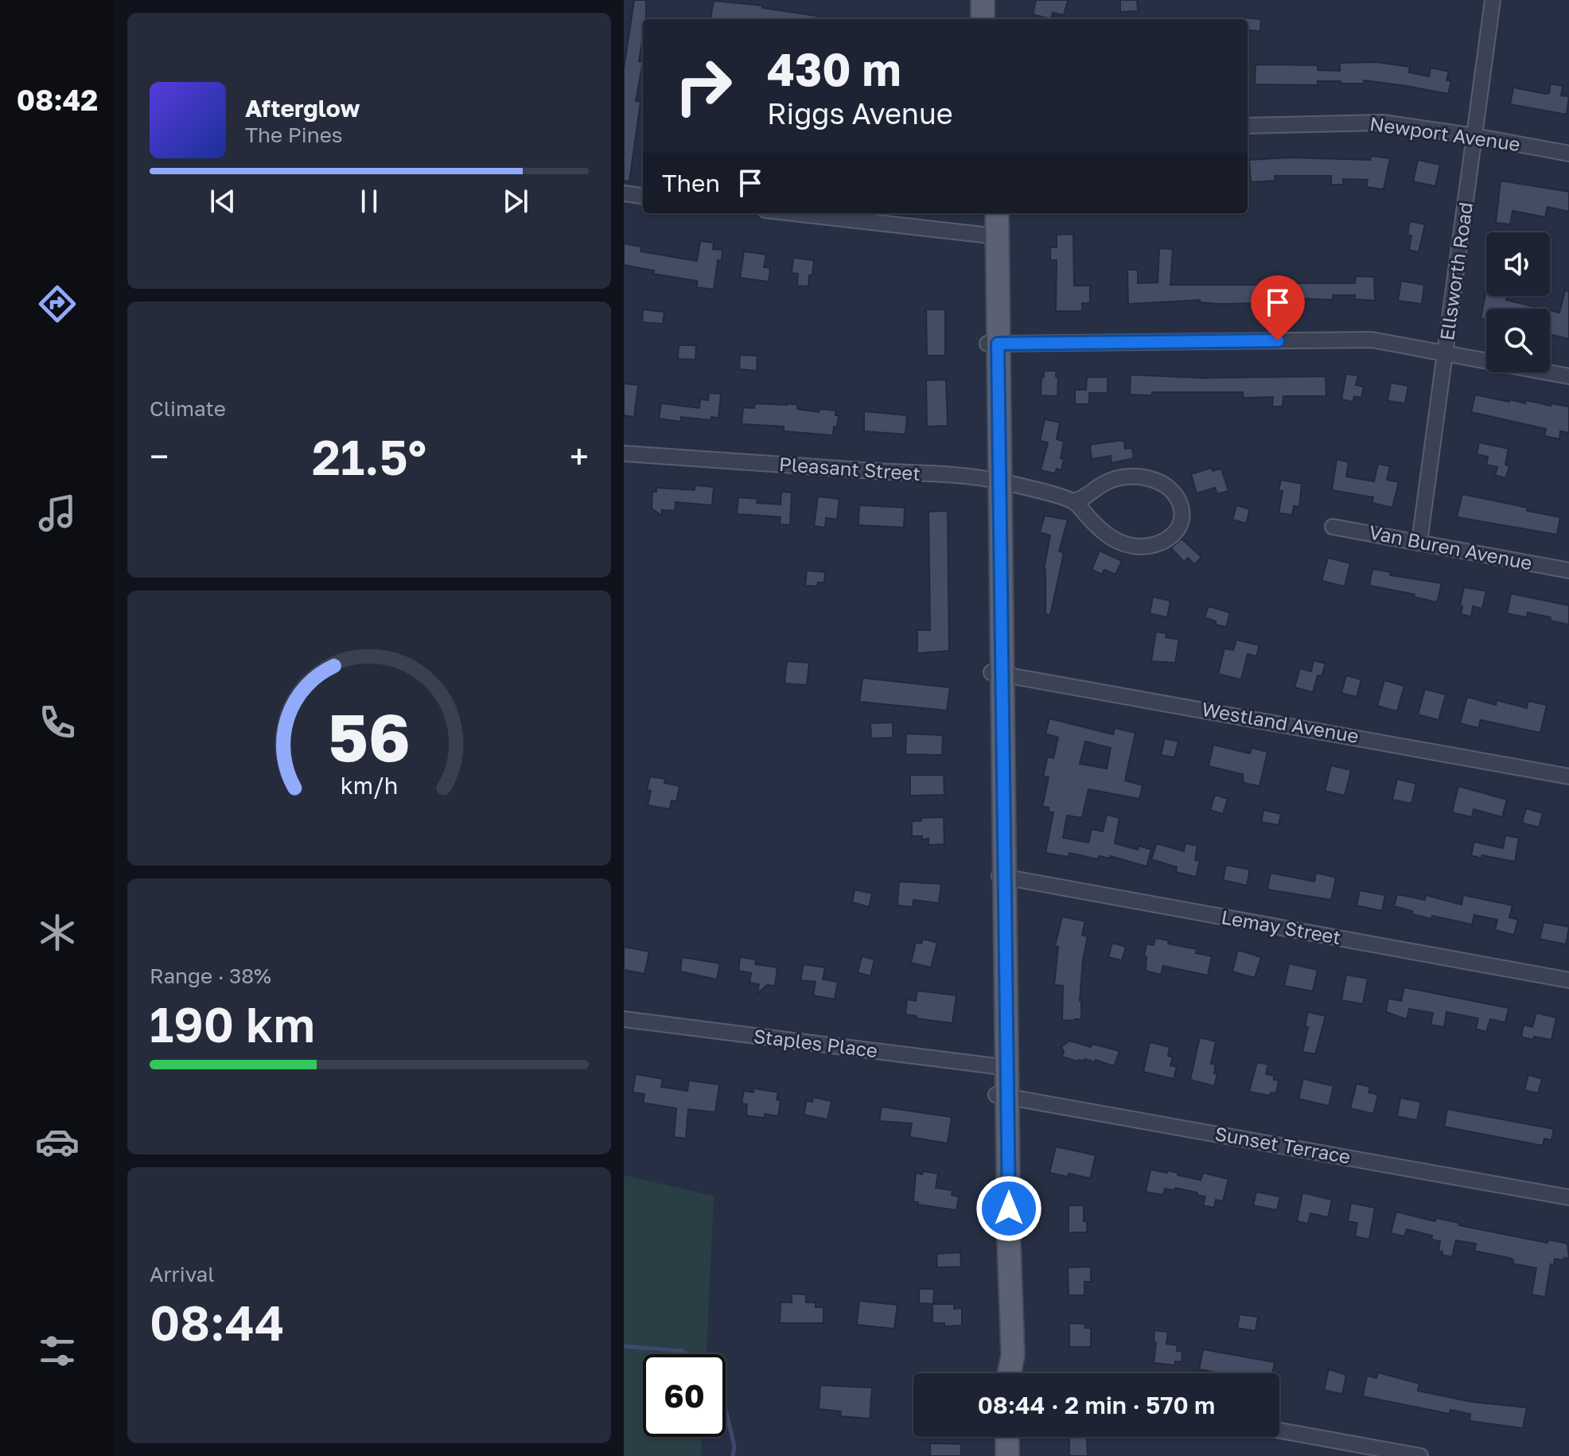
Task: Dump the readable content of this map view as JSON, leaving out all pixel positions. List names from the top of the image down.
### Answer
{
  "streets": {
    "street": [
      "Newport Avenue",
      "Ellsworth Road",
      "Pleasant Street",
      "Van Buren Avenue",
      "Westland Avenue",
      "Lemay Street",
      "Staples Place",
      "Sunset Terrace"
    ]
  },
  "crossings": [
    ["Newport Avenue", "Ellsworth Road"],
    ["Ellsworth Road", "Van Buren Avenue"]
  ],
  "page": {
    "tabs": "08:42",
    "turn": ["430 m", "Riggs Avenue"],
    "song": ["Afterglow", "The Pines"],
    "then": "Then",
    "tile": [
      "Climate",
      ["Range · 38%", "190 km"],
      ["Arrival", "08:44"]
    ],
    "heat": ["−", "21.5°", "+"],
    "limit": "60",
    "trip": "08:44 · 2 min · 570 m",
    "gauge": ["56", "km/h"]
  }
}
